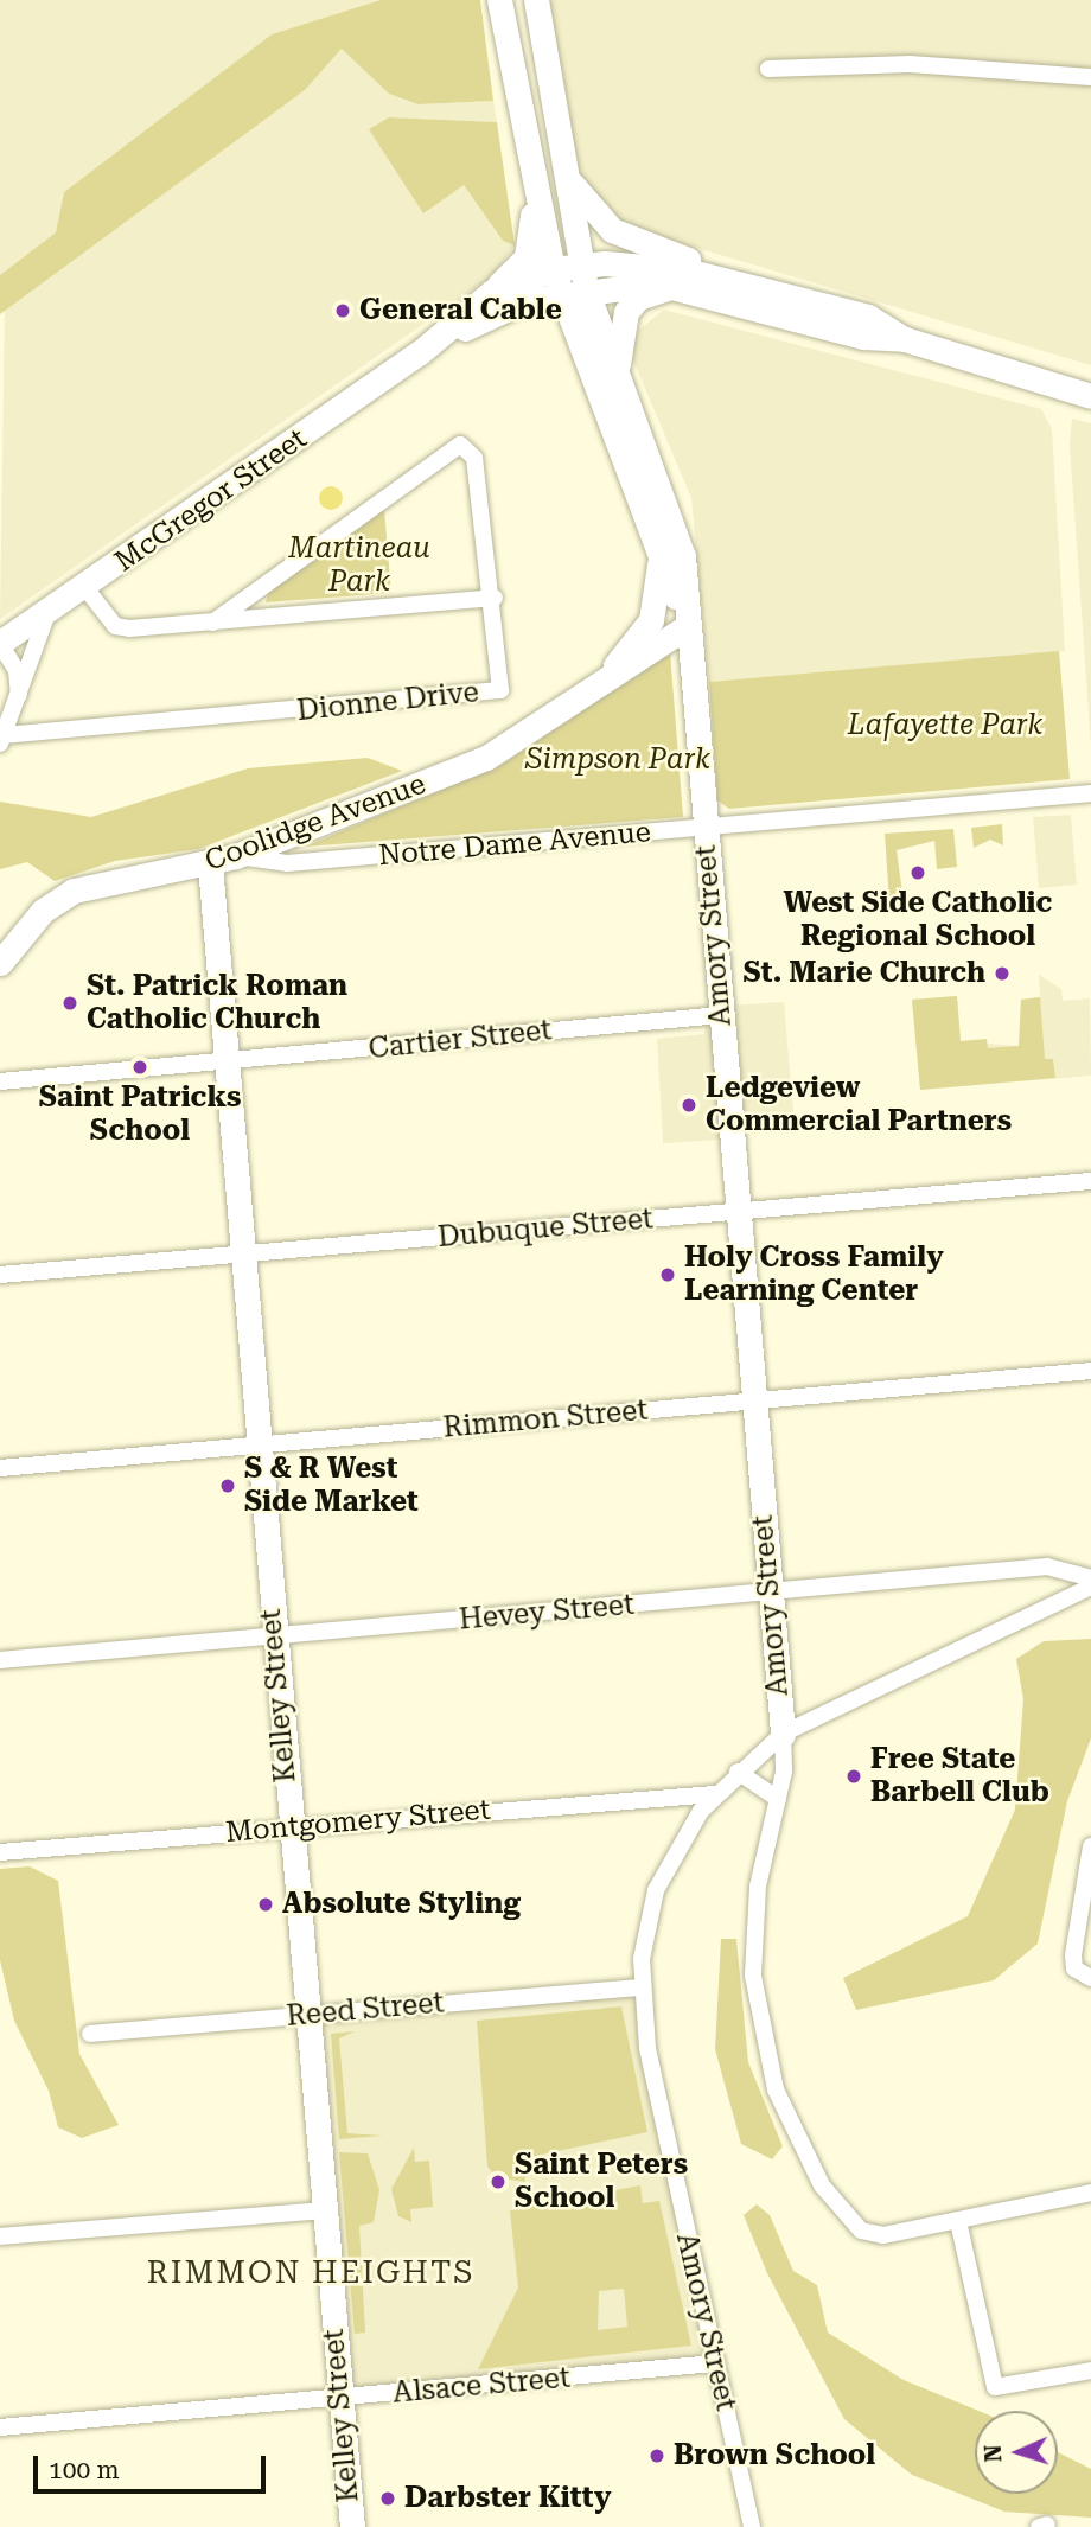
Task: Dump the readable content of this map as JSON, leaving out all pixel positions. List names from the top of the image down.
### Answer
{
  "streets": {
    "street": [
      "McGregor Street",
      "Dionne Drive",
      "Coolidge Avenue",
      "Notre Dame Avenue",
      "Amory Street",
      "Cartier Street",
      "Dubuque Street",
      "Rimmon Street",
      "Hevey Street",
      "Kelley Street",
      "Montgomery Street",
      "Reed Street",
      "Alsace Street"
    ]
  },
  "crossings": [
    ["McGregor Street", "Amory Street"],
    ["Coolidge Avenue", "Notre Dame Avenue"],
    ["Coolidge Avenue", "Amory Street"],
    ["Coolidge Avenue", "Kelley Street"],
    ["Notre Dame Avenue", "Amory Street"],
    ["Amory Street", "Cartier Street"],
    ["Amory Street", "Dubuque Street"],
    ["Amory Street", "Rimmon Street"],
    ["Amory Street", "Hevey Street"],
    ["Amory Street", "Montgomery Street"],
    ["Amory Street", "Reed Street"],
    ["Amory Street", "Alsace Street"],
    ["Cartier Street", "Kelley Street"],
    ["Dubuque Street", "Kelley Street"],
    ["Rimmon Street", "Kelley Street"],
    ["Hevey Street", "Kelley Street"],
    ["Kelley Street", "Montgomery Street"],
    ["Kelley Street", "Reed Street"],
    ["Kelley Street", "Alsace Street"]
  ],
  "districts": ["RIMMON HEIGHTS"],
  "parks": ["Martineau Park", "Lafayette Park", "Simpson Park"],
  "places": [
    "General Cable",
    "West Side Catholic Regional School",
    "St. Marie Church",
    "St. Patrick Roman Catholic Church",
    "Saint Patricks School",
    "Ledgeview Commercial Partners",
    "Holy Cross Family Learning Center",
    "S & R West Side Market",
    "Free State Barbell Club",
    "Absolute Styling",
    "Saint Peters School",
    "Brown School",
    "Darbster Kitty"
  ],
  "scale_bar": "100 m",
  "north": "left"
}
